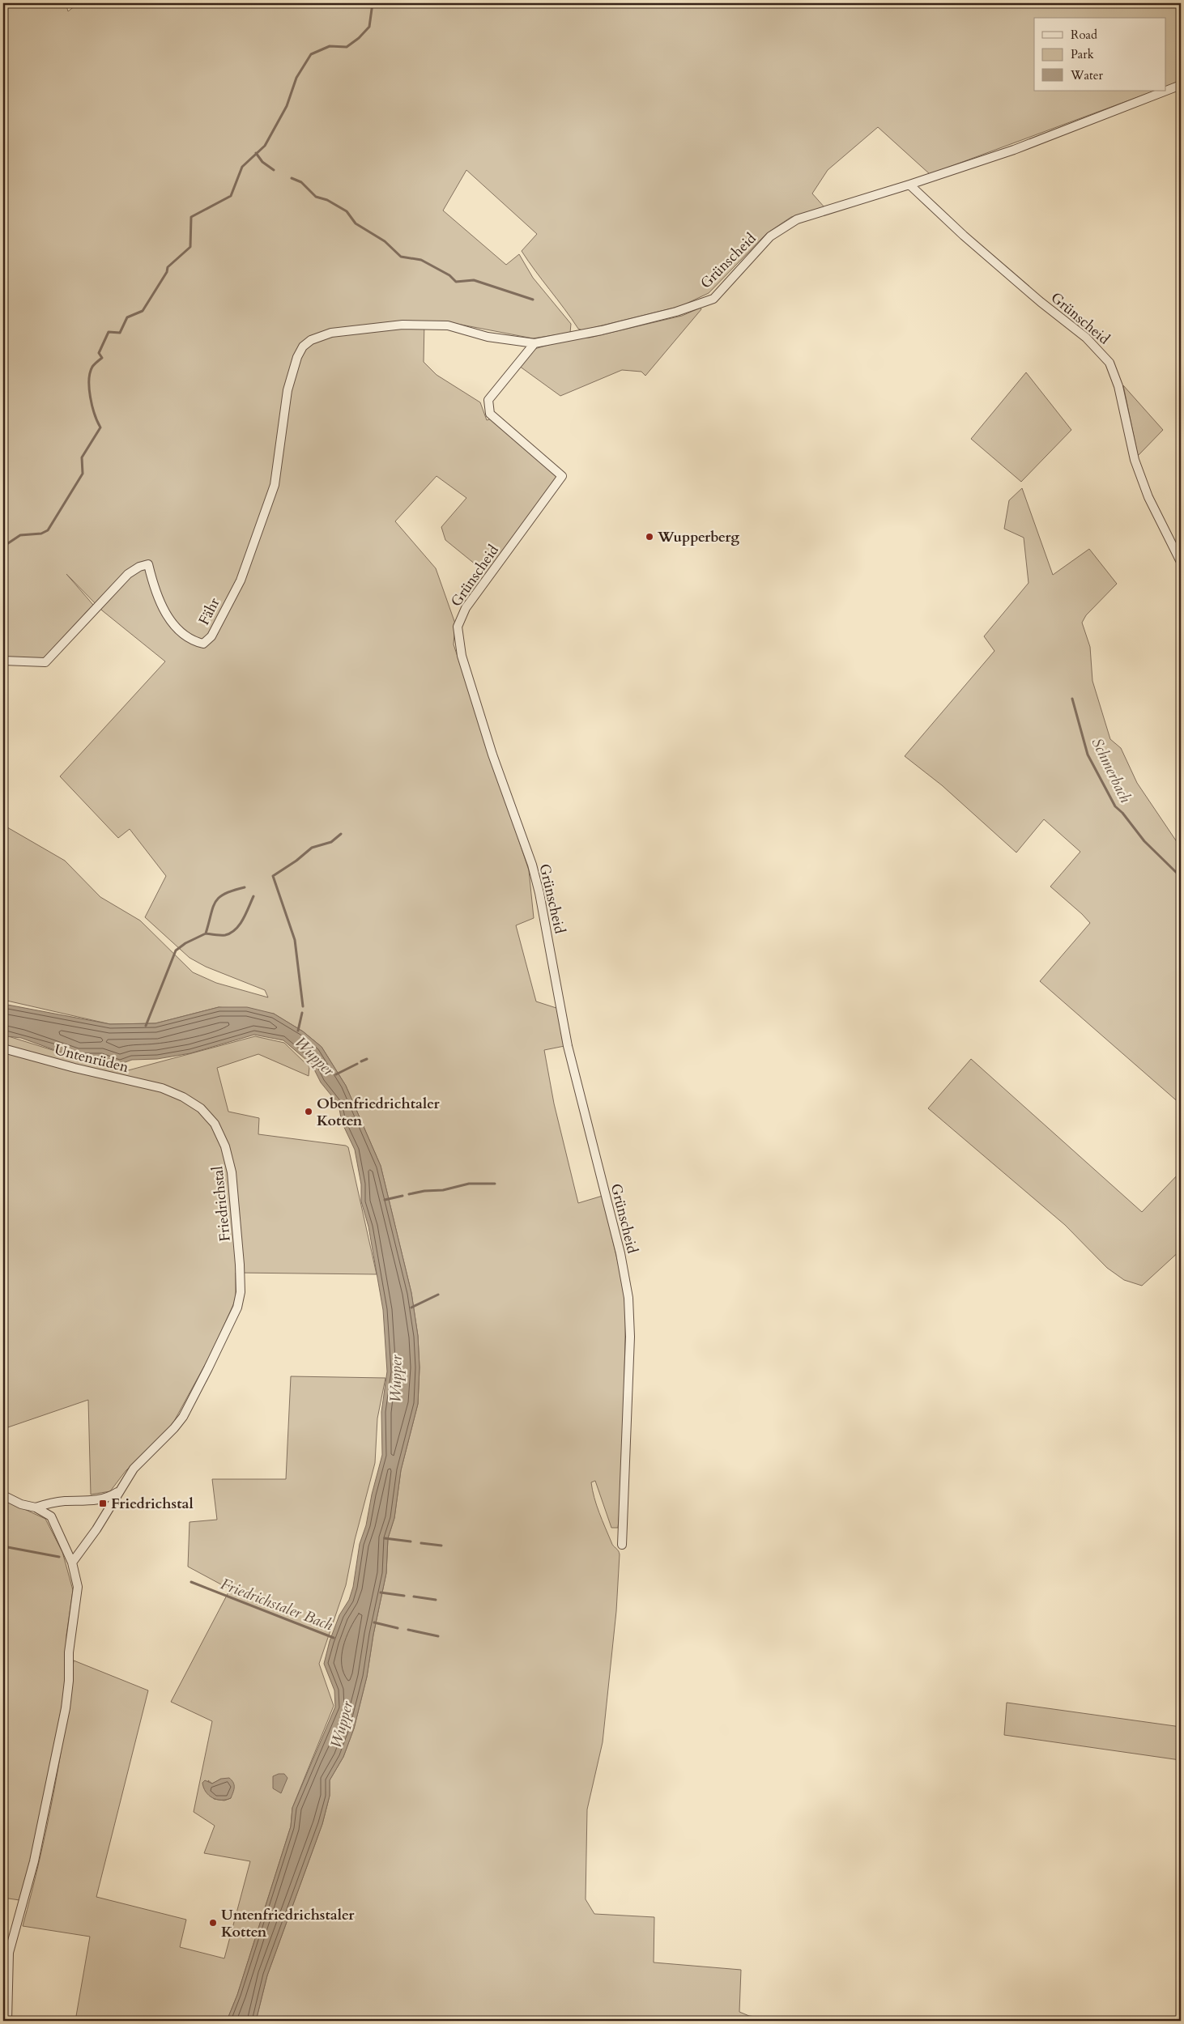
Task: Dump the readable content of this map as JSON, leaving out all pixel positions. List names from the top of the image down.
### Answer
{
  "streets": {
    "street": [
      "Grünscheid",
      "Fähr",
      "Untenrüden",
      "Friedrichstal"
    ]
  },
  "crossings": [
    ["Grünscheid", "Fähr"],
    ["Untenrüden", "Friedrichstal"]
  ],
  "water": ["Schmerbach", "Wupper", "Friedrichstaler Bach"],
  "places": {
    "other": ["Wupperberg", "Obenfriedrichtaler Kotten", "Untenfriedrichstaler Kotten"],
    "transit": ["Friedrichstal"]
  },
  "legend": ["Road", "Park", "Water"]
}
